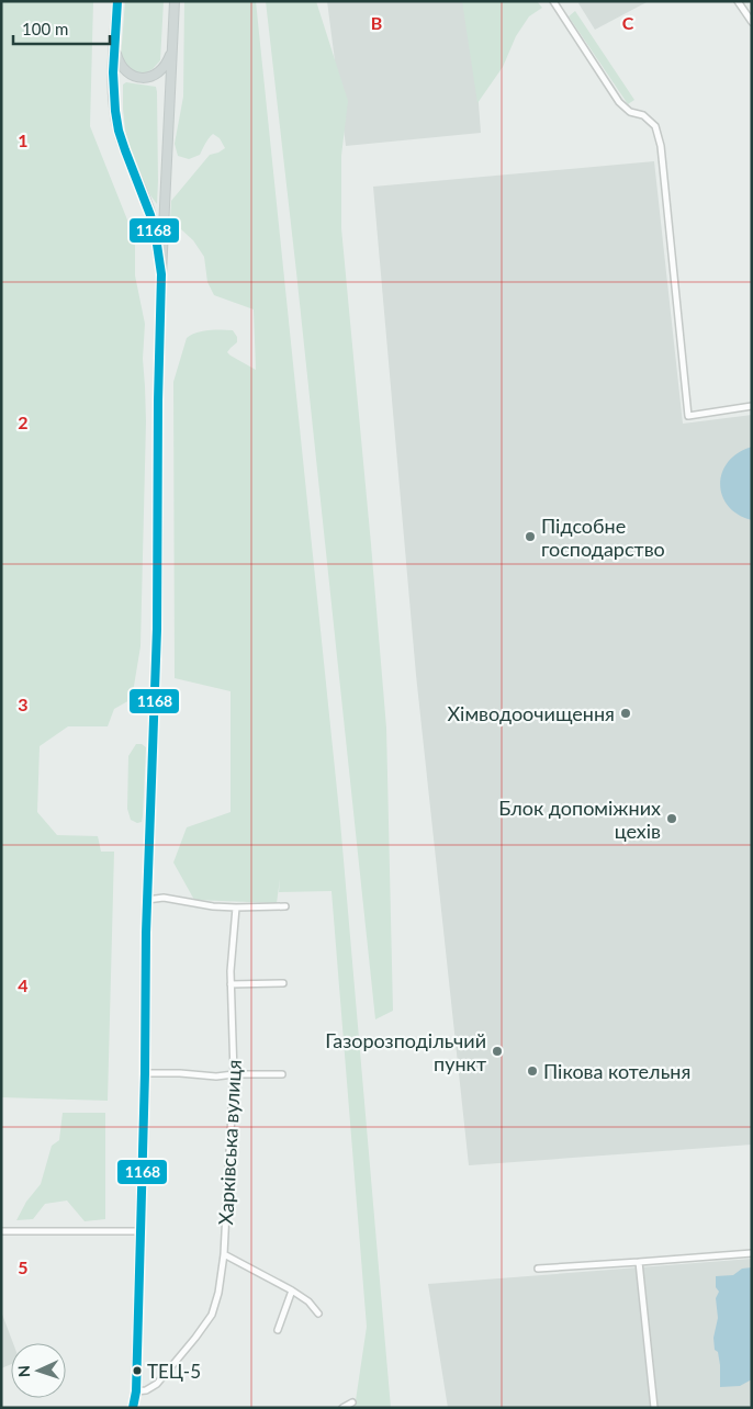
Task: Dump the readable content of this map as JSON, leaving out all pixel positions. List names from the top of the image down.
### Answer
{
  "streets": {
    "street": ["Харківська вулиця"]
  },
  "places": [
    "Підсобне господарство",
    "Хімводоочищення",
    "Блок допоміжних цехів",
    "Газорозподільчий пункт",
    "Пікова котельня",
    "ТЕЦ-5"
  ],
  "lines": ["transit line 1168"],
  "scale_bar": "100 m",
  "north": "left",
  "grid": {
    "columns": ["B", "C"],
    "rows": [
      "1",
      "2",
      "3",
      "4",
      "5"
    ]
  }
}
